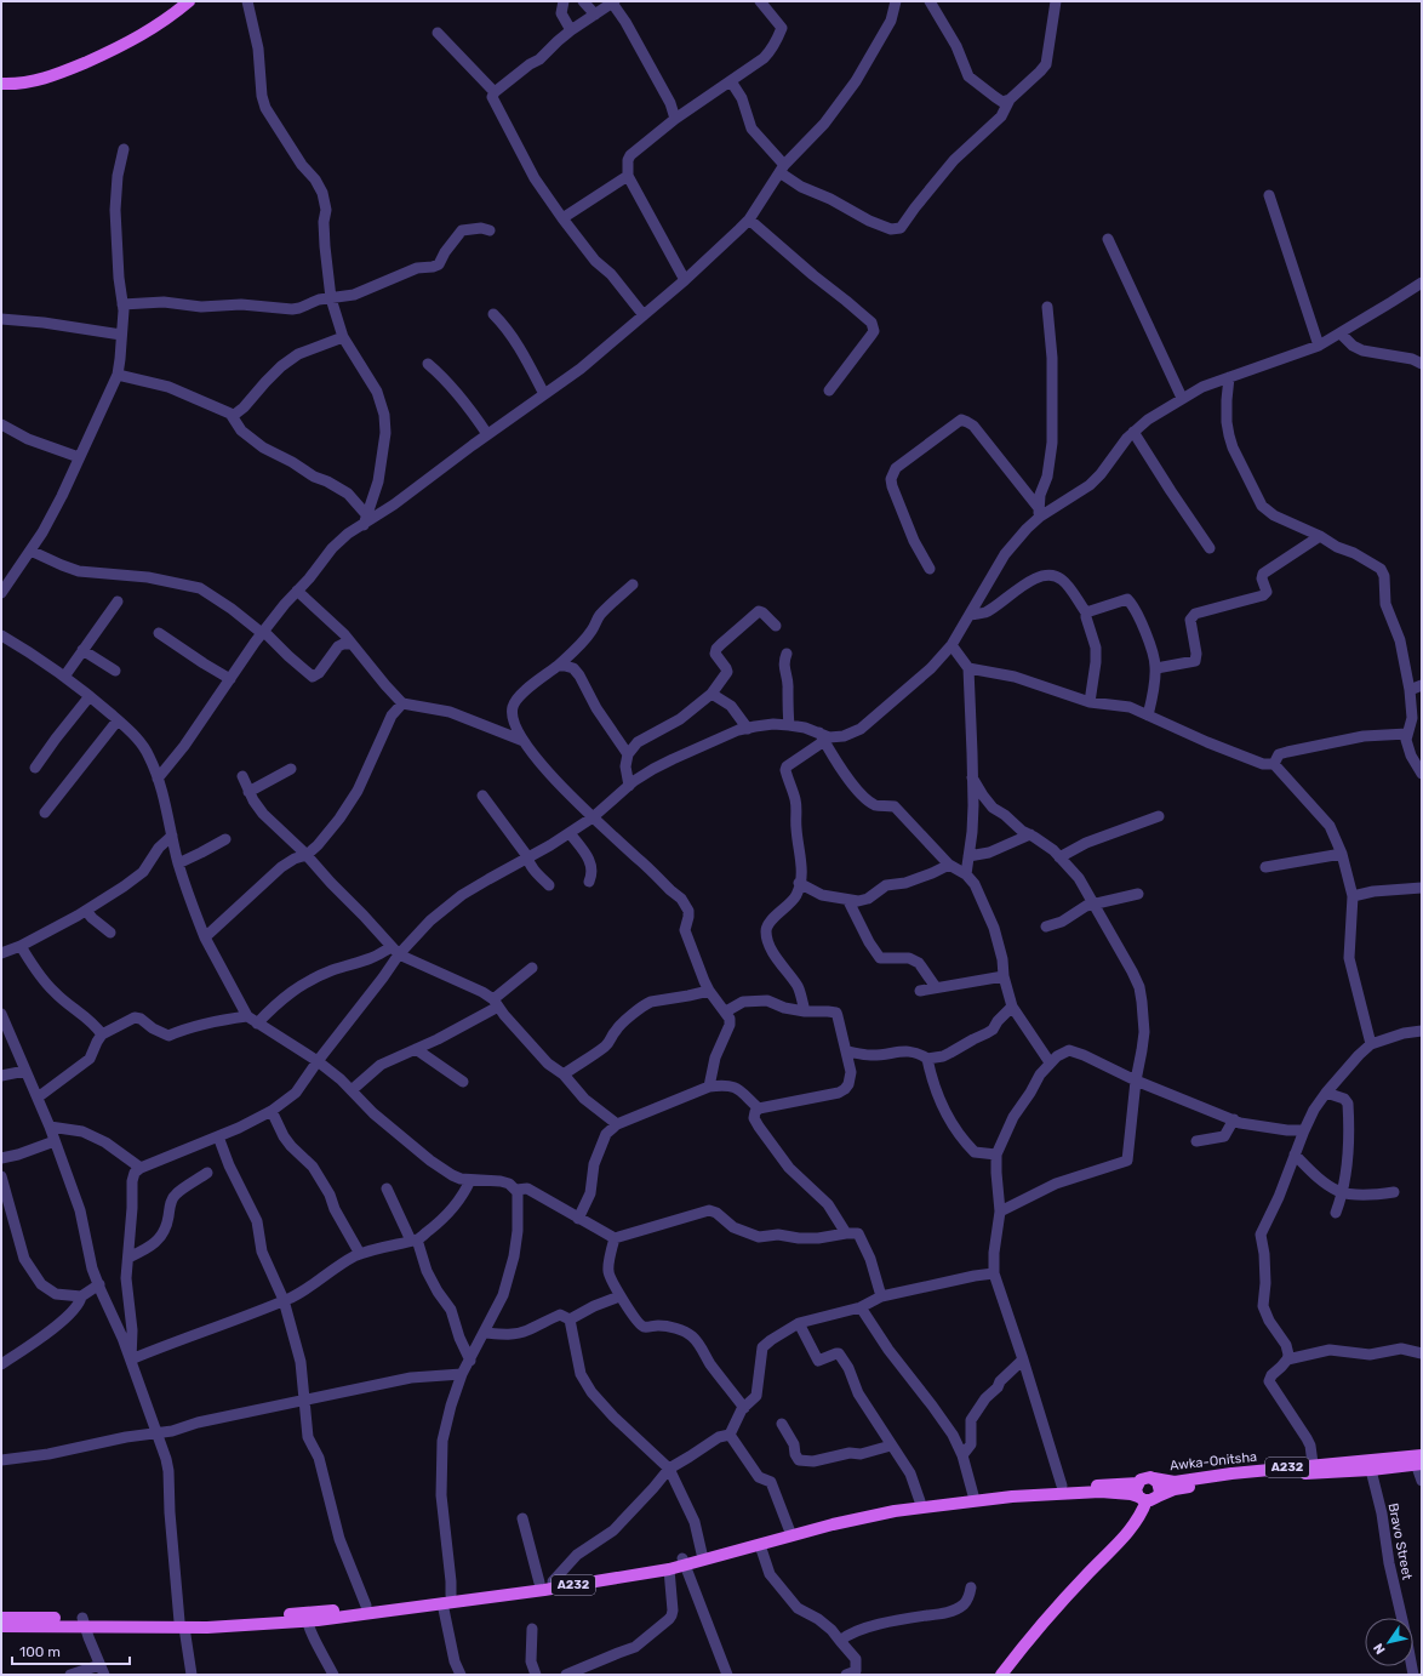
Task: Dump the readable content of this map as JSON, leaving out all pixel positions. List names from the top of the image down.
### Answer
{
  "streets": {
    "main road": ["Awka-Onitsha", "A232"],
    "street": ["Bravo Street"]
  },
  "crossings": [
    ["Awka-Onitsha", "A232"],
    ["Awka-Onitsha", "Bravo Street"]
  ],
  "scale_bar": "100 m",
  "north": "bottom left"
}
